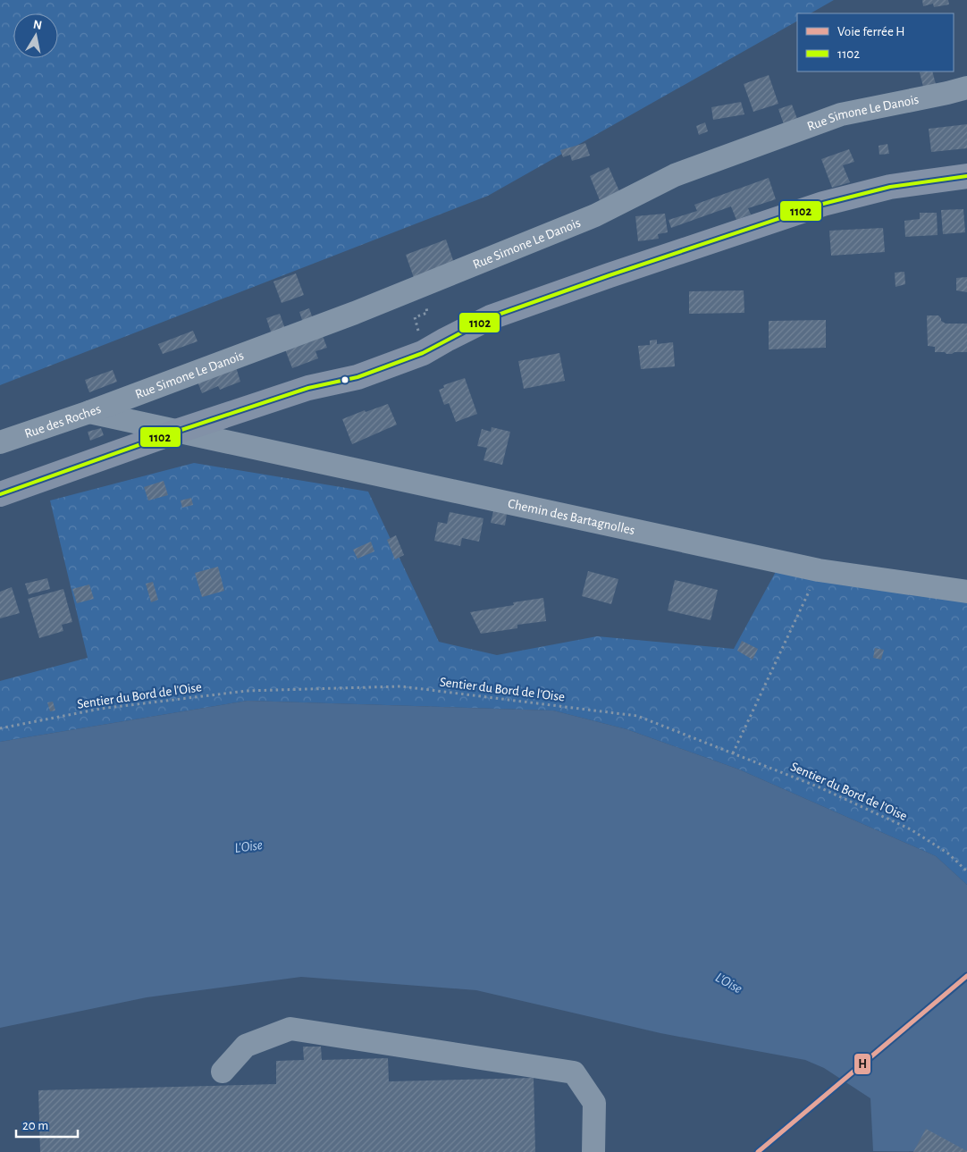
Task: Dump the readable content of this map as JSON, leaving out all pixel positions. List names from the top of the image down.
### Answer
{
  "streets": {
    "street": ["Rue Simone Le Danois", "Rue des Roches", "Chemin des Bartagnolles"],
    "path": ["Sentier du Bord de l'Oise"]
  },
  "crossings": [
    ["Rue Simone Le Danois", "Rue des Roches"],
    ["Rue des Roches", "Chemin des Bartagnolles"]
  ],
  "water": ["L'Oise"],
  "lines": ["transit line 1102", "rail line H"],
  "legend": ["Voie ferrée H", "1102"],
  "scale_bar": "20 m",
  "north": "top"
}
